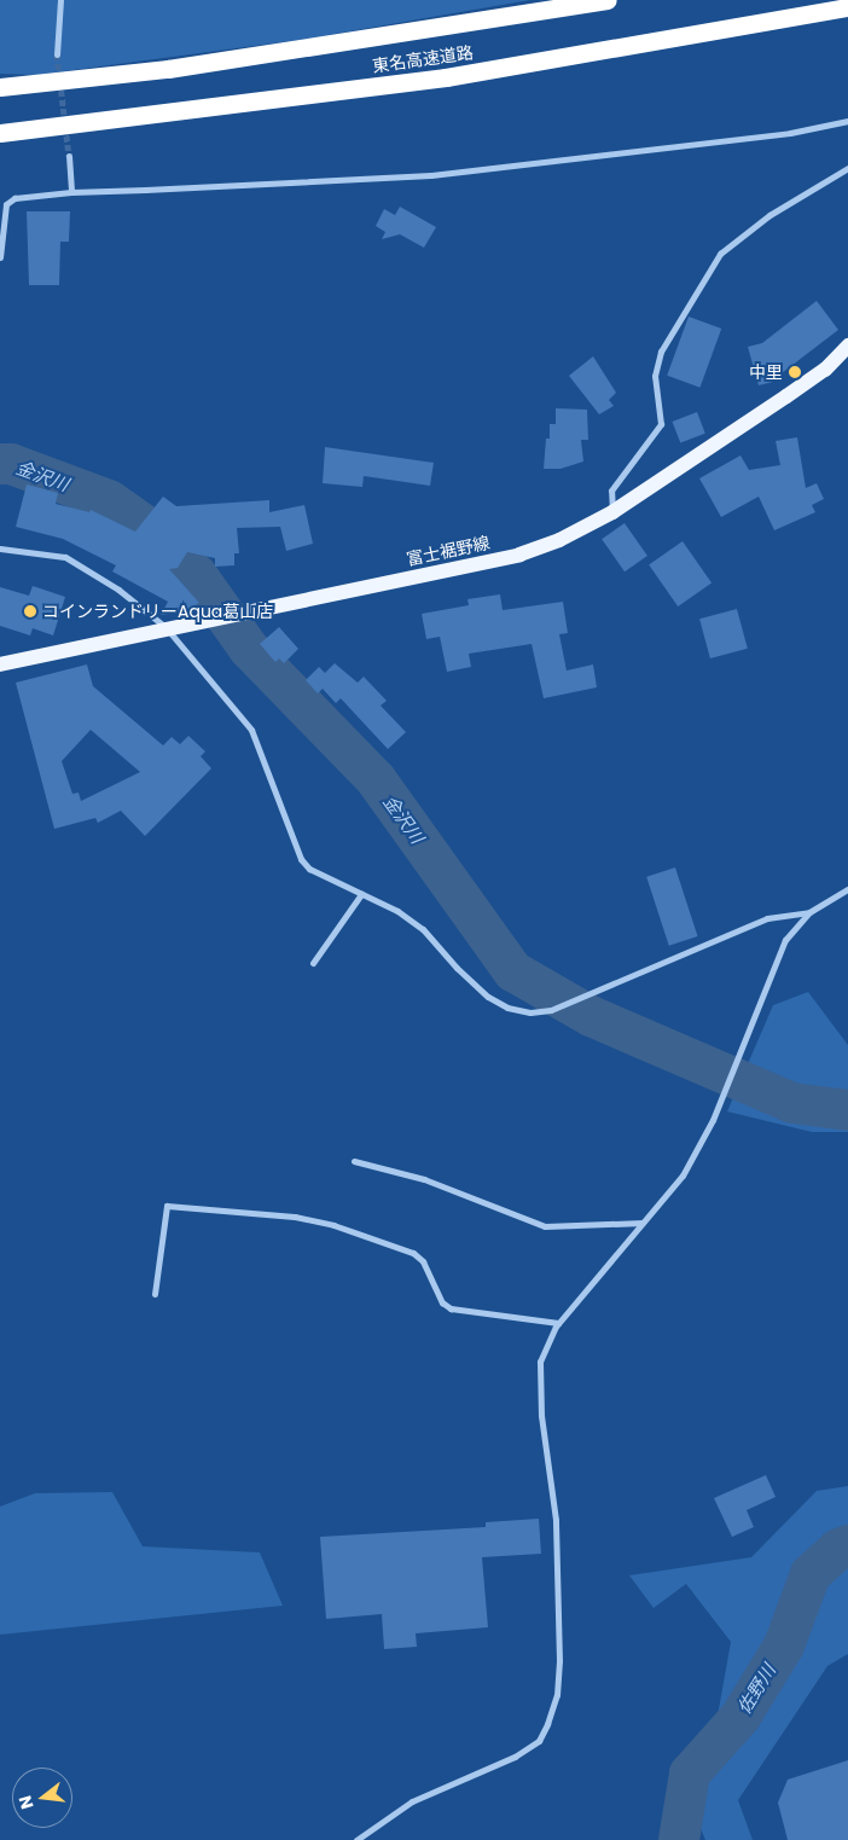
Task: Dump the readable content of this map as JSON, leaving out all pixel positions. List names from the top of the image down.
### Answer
{
  "streets": {
    "highway": ["東名高速道路"],
    "main road": ["富士裾野線"]
  },
  "water": ["金沢川", "佐野川"],
  "places": ["中里", "コインランドリーAqua葛山店"],
  "north": "left"
}
